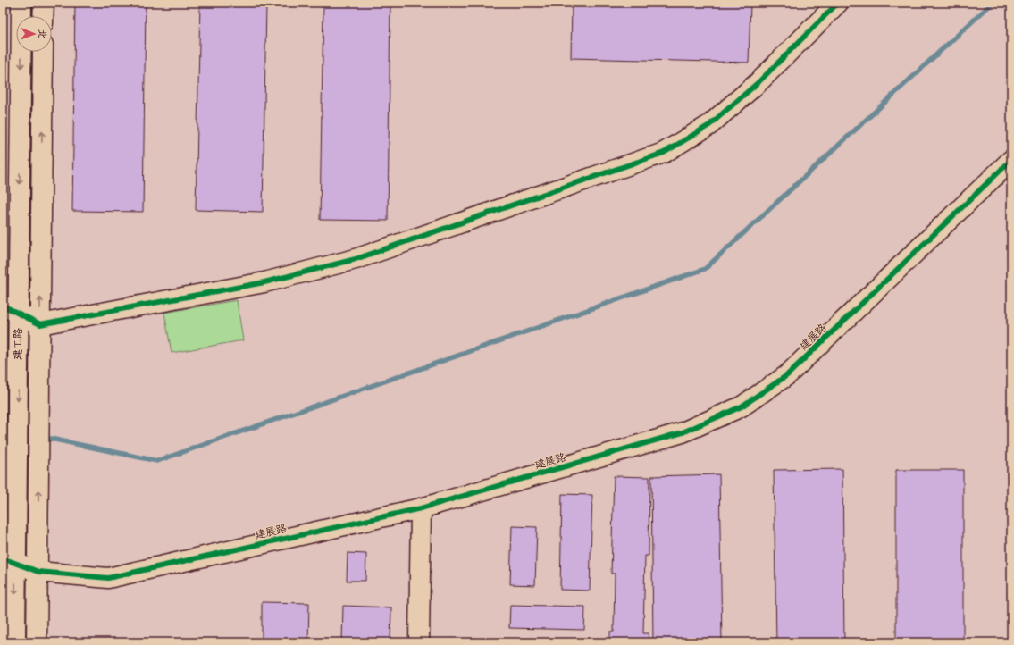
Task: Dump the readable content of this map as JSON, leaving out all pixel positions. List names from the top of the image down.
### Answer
{
  "streets": {
    "street": ["建展路", "建工路"]
  },
  "crossings": [
    ["建展路", "建工路"]
  ],
  "north": "right"
}
